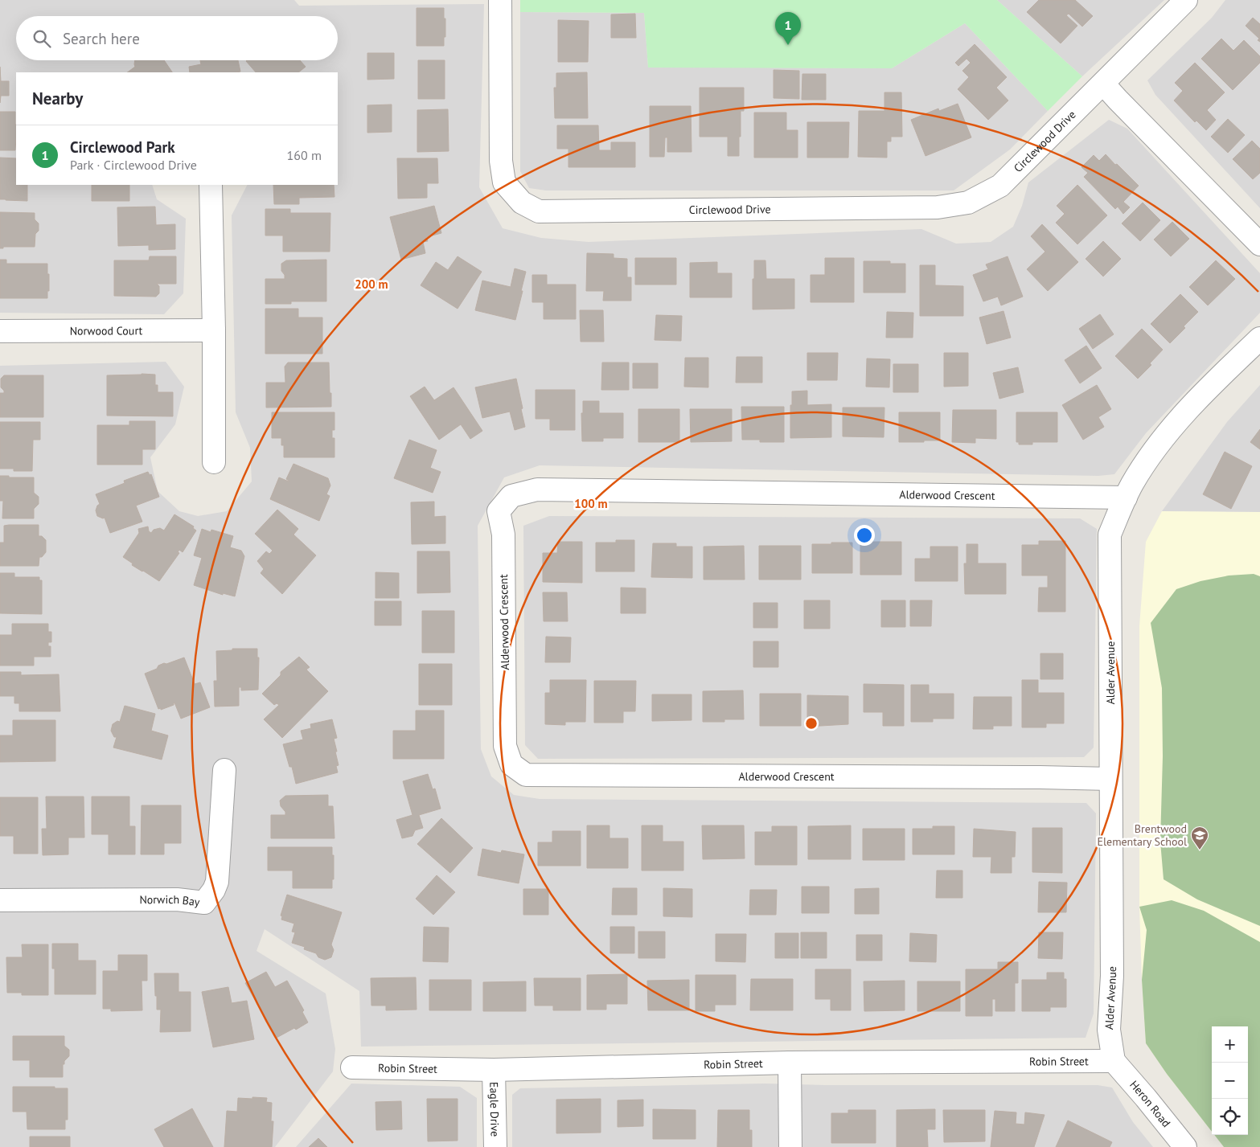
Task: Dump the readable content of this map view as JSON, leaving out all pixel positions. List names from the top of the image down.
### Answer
{
  "streets": {
    "street": [
      "Circlewood Drive",
      "Norwood Court",
      "Alderwood Crescent",
      "Alder Avenue",
      "Norwich Bay",
      "Robin Street",
      "Heron Road",
      "Eagle Drive"
    ]
  },
  "crossings": [
    ["Alderwood Crescent", "Alder Avenue"],
    ["Alder Avenue", "Robin Street"],
    ["Alder Avenue", "Heron Road"],
    ["Robin Street", "Heron Road"],
    ["Robin Street", "Eagle Drive"]
  ],
  "places": {
    "school or university": ["Brentwood Elementary School"]
  },
  "page": {
    "pins": "1",
    "search": "Search here",
    "heading": "Nearby",
    "list": [
      {
        "mark": "1",
        "name": "Circlewood Park",
        "note": "Park · Circlewood Drive",
        "value": "160 m"
      }
    ],
    "map_buttons": ["+", "−"]
  },
  "rings": ["200 m", "100 m"]
}
